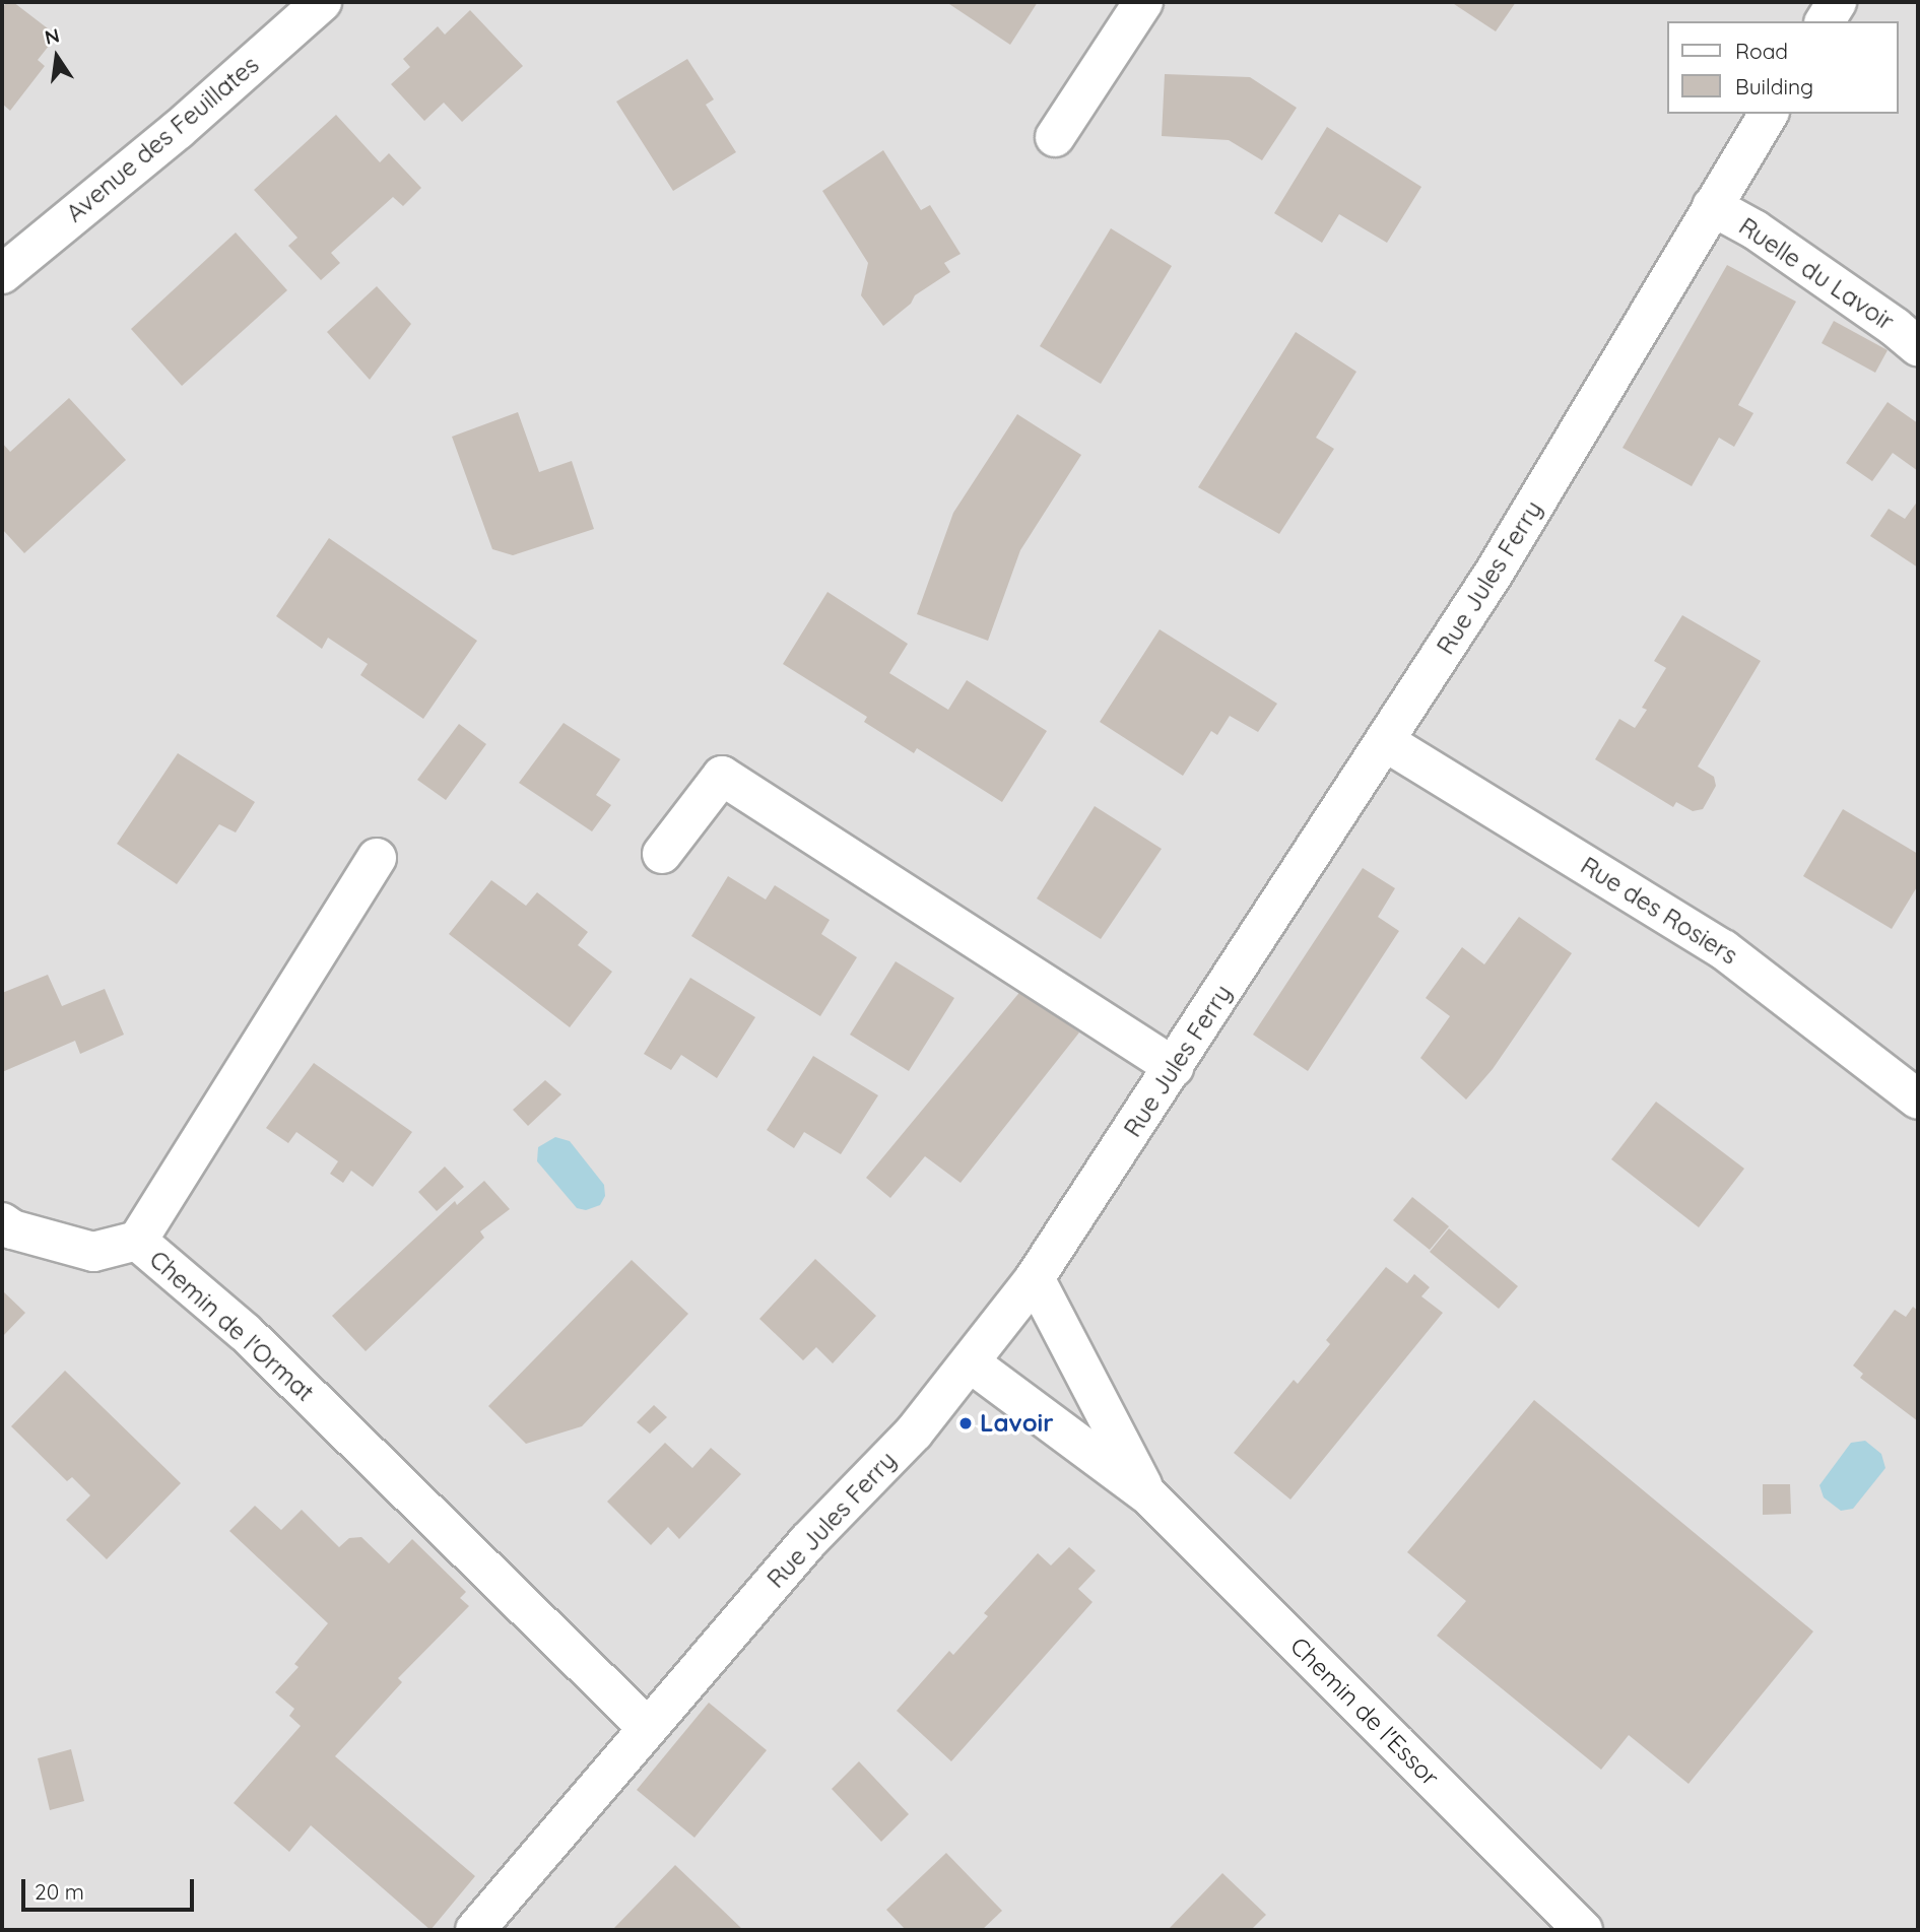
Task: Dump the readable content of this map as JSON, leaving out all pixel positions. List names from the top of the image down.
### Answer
{
  "streets": {
    "street": [
      "Avenue des Feuillates",
      "Ruelle du Lavoir",
      "Rue Jules Ferry",
      "Rue des Rosiers",
      "Chemin de l'Ormat",
      "Chemin de l'Essor"
    ]
  },
  "crossings": [
    ["Ruelle du Lavoir", "Rue Jules Ferry"],
    ["Rue Jules Ferry", "Rue des Rosiers"],
    ["Rue Jules Ferry", "Chemin de l'Ormat"],
    ["Rue Jules Ferry", "Chemin de l'Essor"]
  ],
  "places": ["Lavoir"],
  "legend": ["Road", "Building"],
  "scale_bar": "20 m",
  "north": "top"
}
